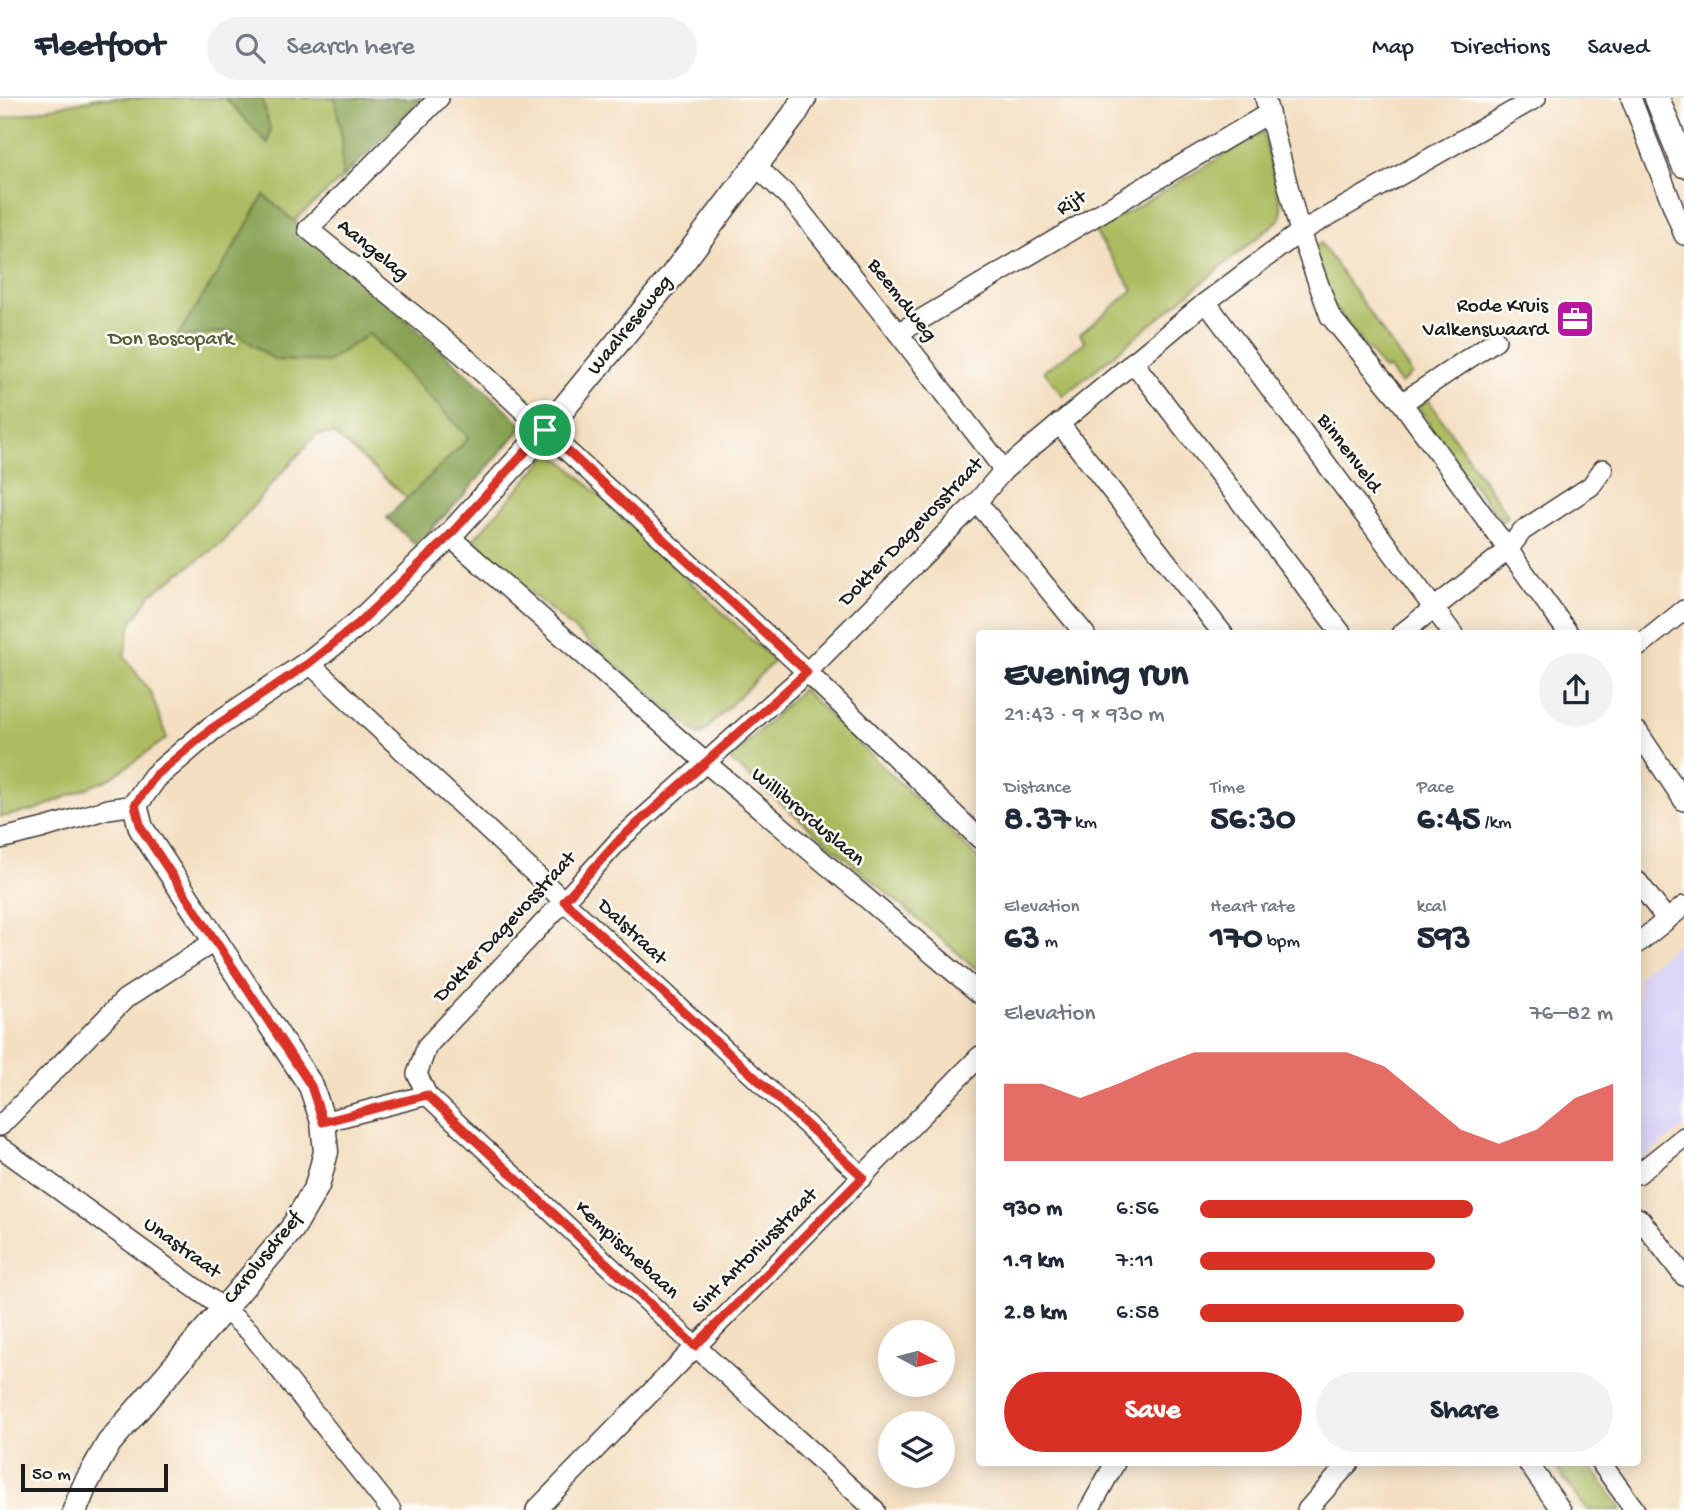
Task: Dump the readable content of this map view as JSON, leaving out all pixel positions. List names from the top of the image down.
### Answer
{
  "streets": {
    "street": [
      "Rijt",
      "Aangelag",
      "Beemdweg",
      "Waalreseweg",
      "Binnenveld",
      "Dokter Dagevosstraat",
      "Willibrorduslaan",
      "Dalstraat",
      "Unastraat",
      "Kempischebaan",
      "Sint Antoniusstraat",
      "Carolusdreef"
    ]
  },
  "crossings": [
    ["Rijt", "Beemdweg"],
    ["Aangelag", "Waalreseweg"],
    ["Beemdweg", "Waalreseweg"],
    ["Beemdweg", "Dokter Dagevosstraat"],
    ["Waalreseweg", "Willibrorduslaan"],
    ["Waalreseweg", "Dalstraat"],
    ["Waalreseweg", "Carolusdreef"],
    ["Binnenveld", "Dokter Dagevosstraat"],
    ["Dokter Dagevosstraat", "Willibrorduslaan"],
    ["Dokter Dagevosstraat", "Dalstraat"],
    ["Dokter Dagevosstraat", "Kempischebaan"],
    ["Dalstraat", "Sint Antoniusstraat"],
    ["Unastraat", "Carolusdreef"],
    ["Kempischebaan", "Sint Antoniusstraat"]
  ],
  "parks": ["Don Boscopark"],
  "places": {
    "office": ["Rode Kruis Valkenswaard"]
  },
  "scale_bar": "50 m",
  "north": "right",
  "page": {
    "header": "Fleetfoot",
    "search": "Search here",
    "nav": ["Map", "Directions", "Saved"],
    "heading": ["Evening run", "21:43 · 9 × 930 m"],
    "stats": [
      ["Distance", "8.37 km"],
      ["Time", "56:30"],
      ["Pace", "6:45 /km"],
      ["Elevation", "63 m"],
      ["Heart rate", "170 bpm"],
      ["kcal", "593"]
    ],
    "chart": ["Elevation", "76–82 m"],
    "list": [
      {
        "name": "930 m",
        "note": "6:56"
      },
      {
        "name": "1.9 km",
        "note": "7:11"
      },
      {
        "name": "2.8 km",
        "note": "6:58"
      }
    ],
    "buttons": ["Save", "Share"],
    "scale": "50 m"
  }
}
